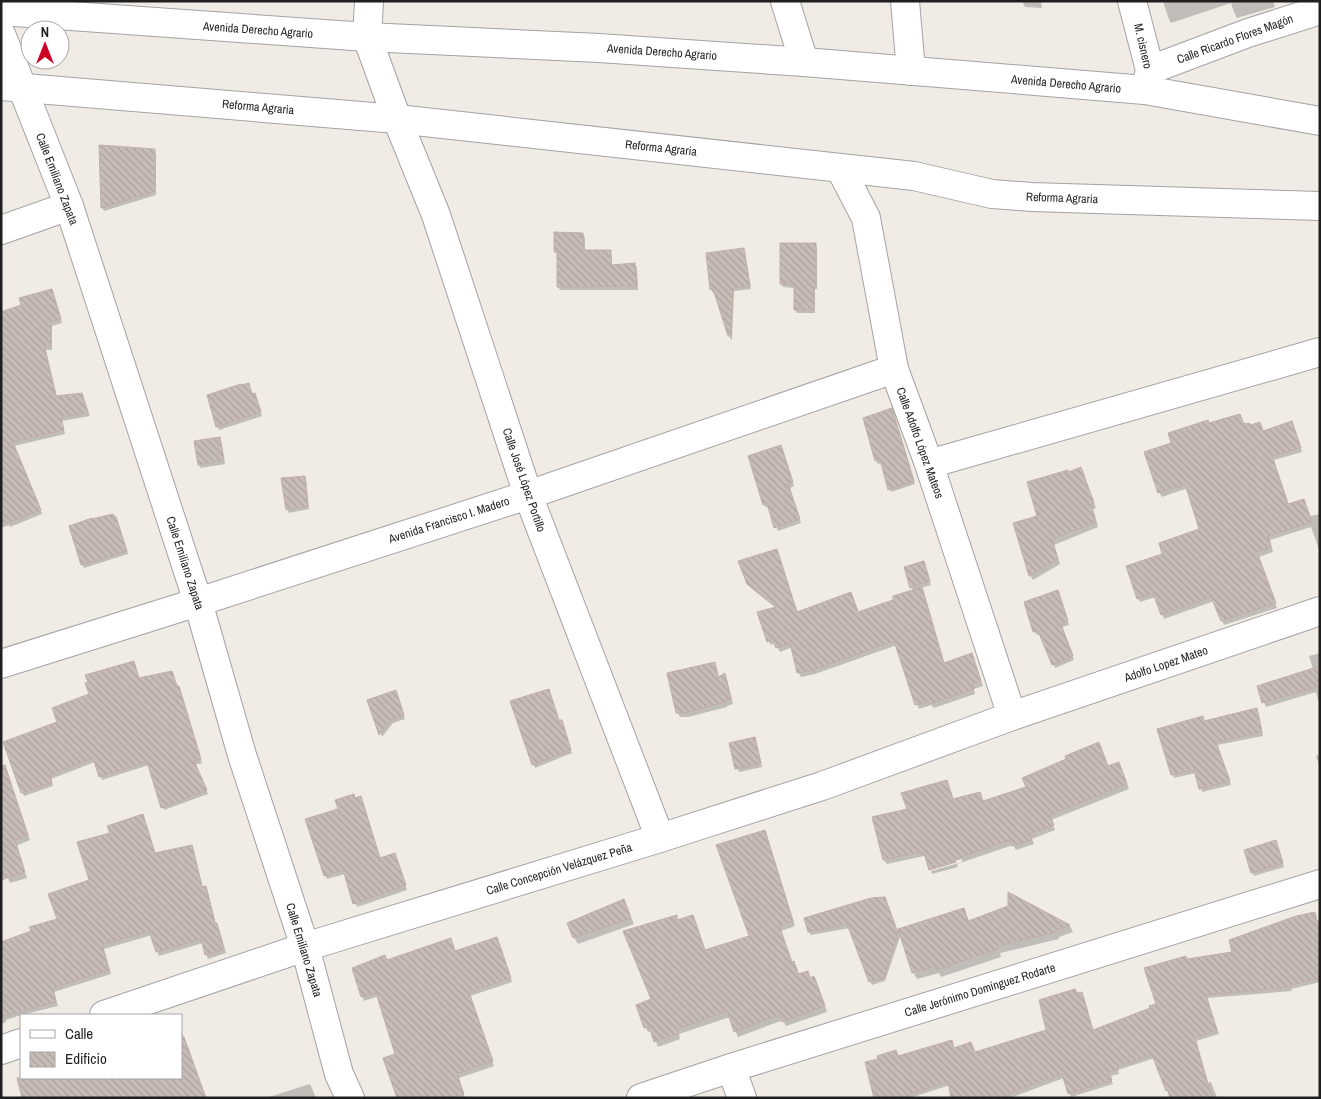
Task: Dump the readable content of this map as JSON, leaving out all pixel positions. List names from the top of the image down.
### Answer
{
  "streets": {
    "street": [
      "Avenida Derecho Agrario",
      "Calle Ricardo Flores Magón",
      "M. cisnero",
      "Reforma Agraria",
      "Calle Emiliano Zapata",
      "Calle Adolfo López Mateos",
      "Calle José López Portillo",
      "Avenida Francisco I. Madero",
      "Adolfo Lopez Mateo",
      "Calle Concepción Velázquez Peña",
      "Calle Jerónimo Domínguez Rodarte"
    ]
  },
  "crossings": [
    ["Avenida Derecho Agrario", "Calle Ricardo Flores Magón"],
    ["Avenida Derecho Agrario", "M. cisnero"],
    ["Avenida Derecho Agrario", "Calle José López Portillo"],
    ["Calle Ricardo Flores Magón", "M. cisnero"],
    ["Reforma Agraria", "Calle Emiliano Zapata"],
    ["Reforma Agraria", "Calle Adolfo López Mateos"],
    ["Reforma Agraria", "Calle José López Portillo"],
    ["Calle Emiliano Zapata", "Avenida Francisco I. Madero"],
    ["Calle Emiliano Zapata", "Calle Concepción Velázquez Peña"],
    ["Calle Adolfo López Mateos", "Avenida Francisco I. Madero"],
    ["Calle Adolfo López Mateos", "Adolfo Lopez Mateo"],
    ["Calle Adolfo López Mateos", "Calle Concepción Velázquez Peña"],
    ["Calle José López Portillo", "Avenida Francisco I. Madero"],
    ["Calle José López Portillo", "Calle Concepción Velázquez Peña"],
    ["Adolfo Lopez Mateo", "Calle Concepción Velázquez Peña"]
  ],
  "legend": ["Calle", "Edificio"],
  "north": "top"
}
